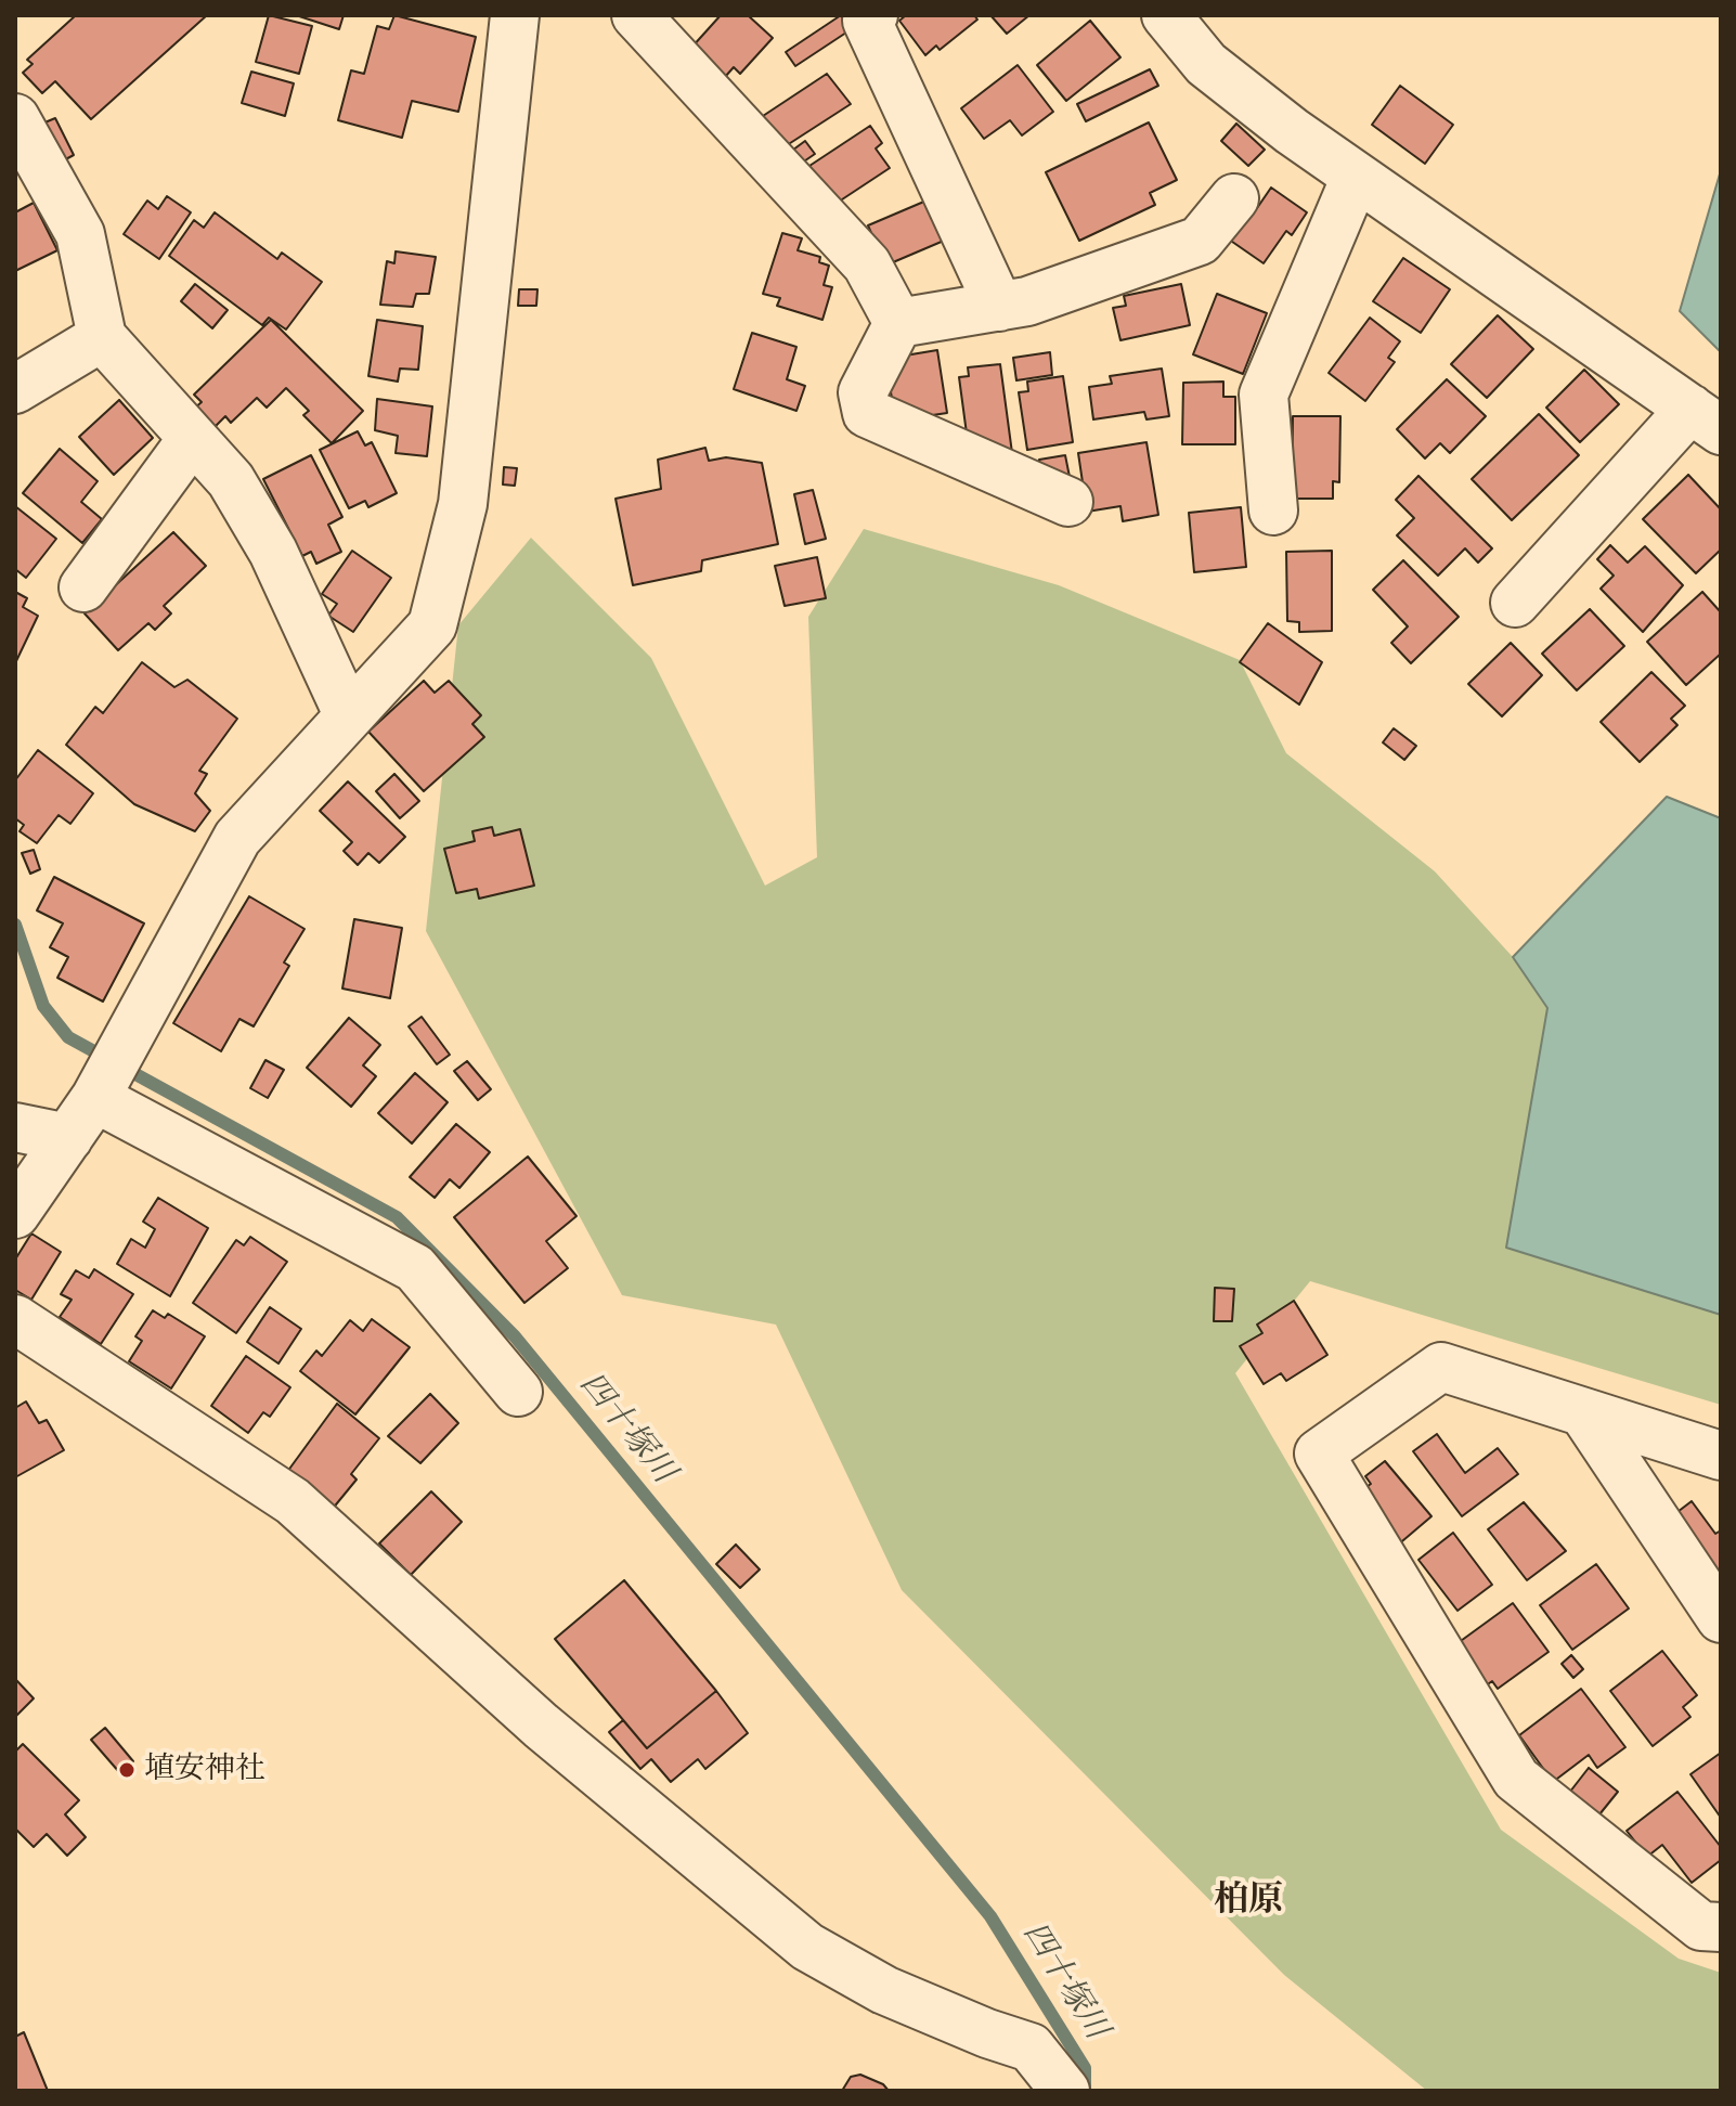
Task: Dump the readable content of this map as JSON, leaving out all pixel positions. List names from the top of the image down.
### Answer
{
  "districts": ["柏原"],
  "water": ["四十塚川"],
  "places": ["埴安神社"]
}
